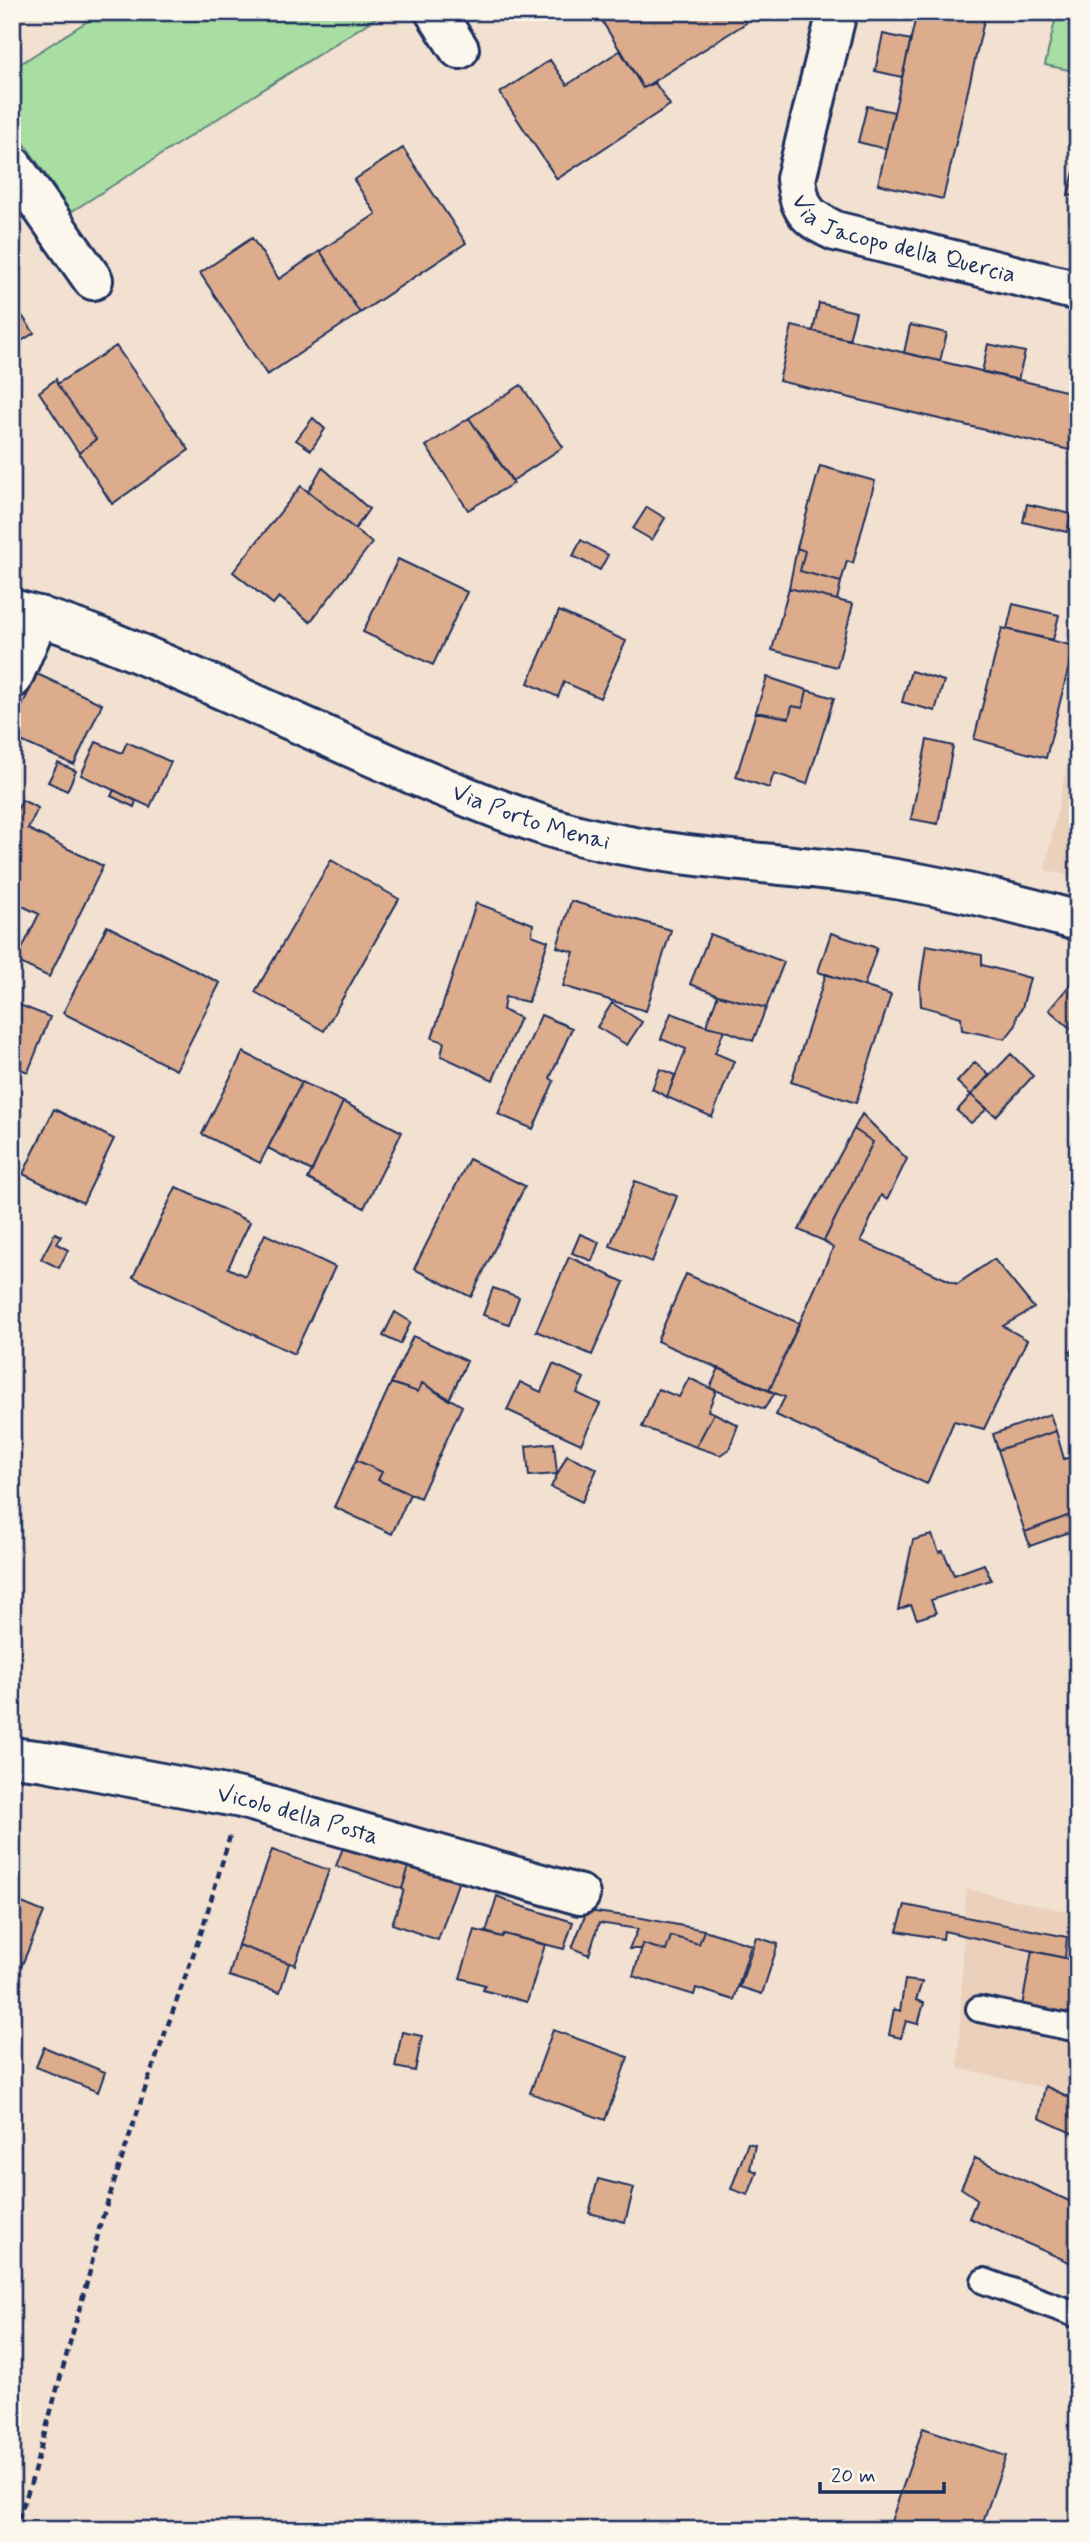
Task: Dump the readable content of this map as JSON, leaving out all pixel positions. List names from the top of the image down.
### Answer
{
  "streets": {
    "street": ["Via Jacopo della Quercia", "Via Porto Menai", "Vicolo della Posta"]
  },
  "scale_bar": "20 m"
}
